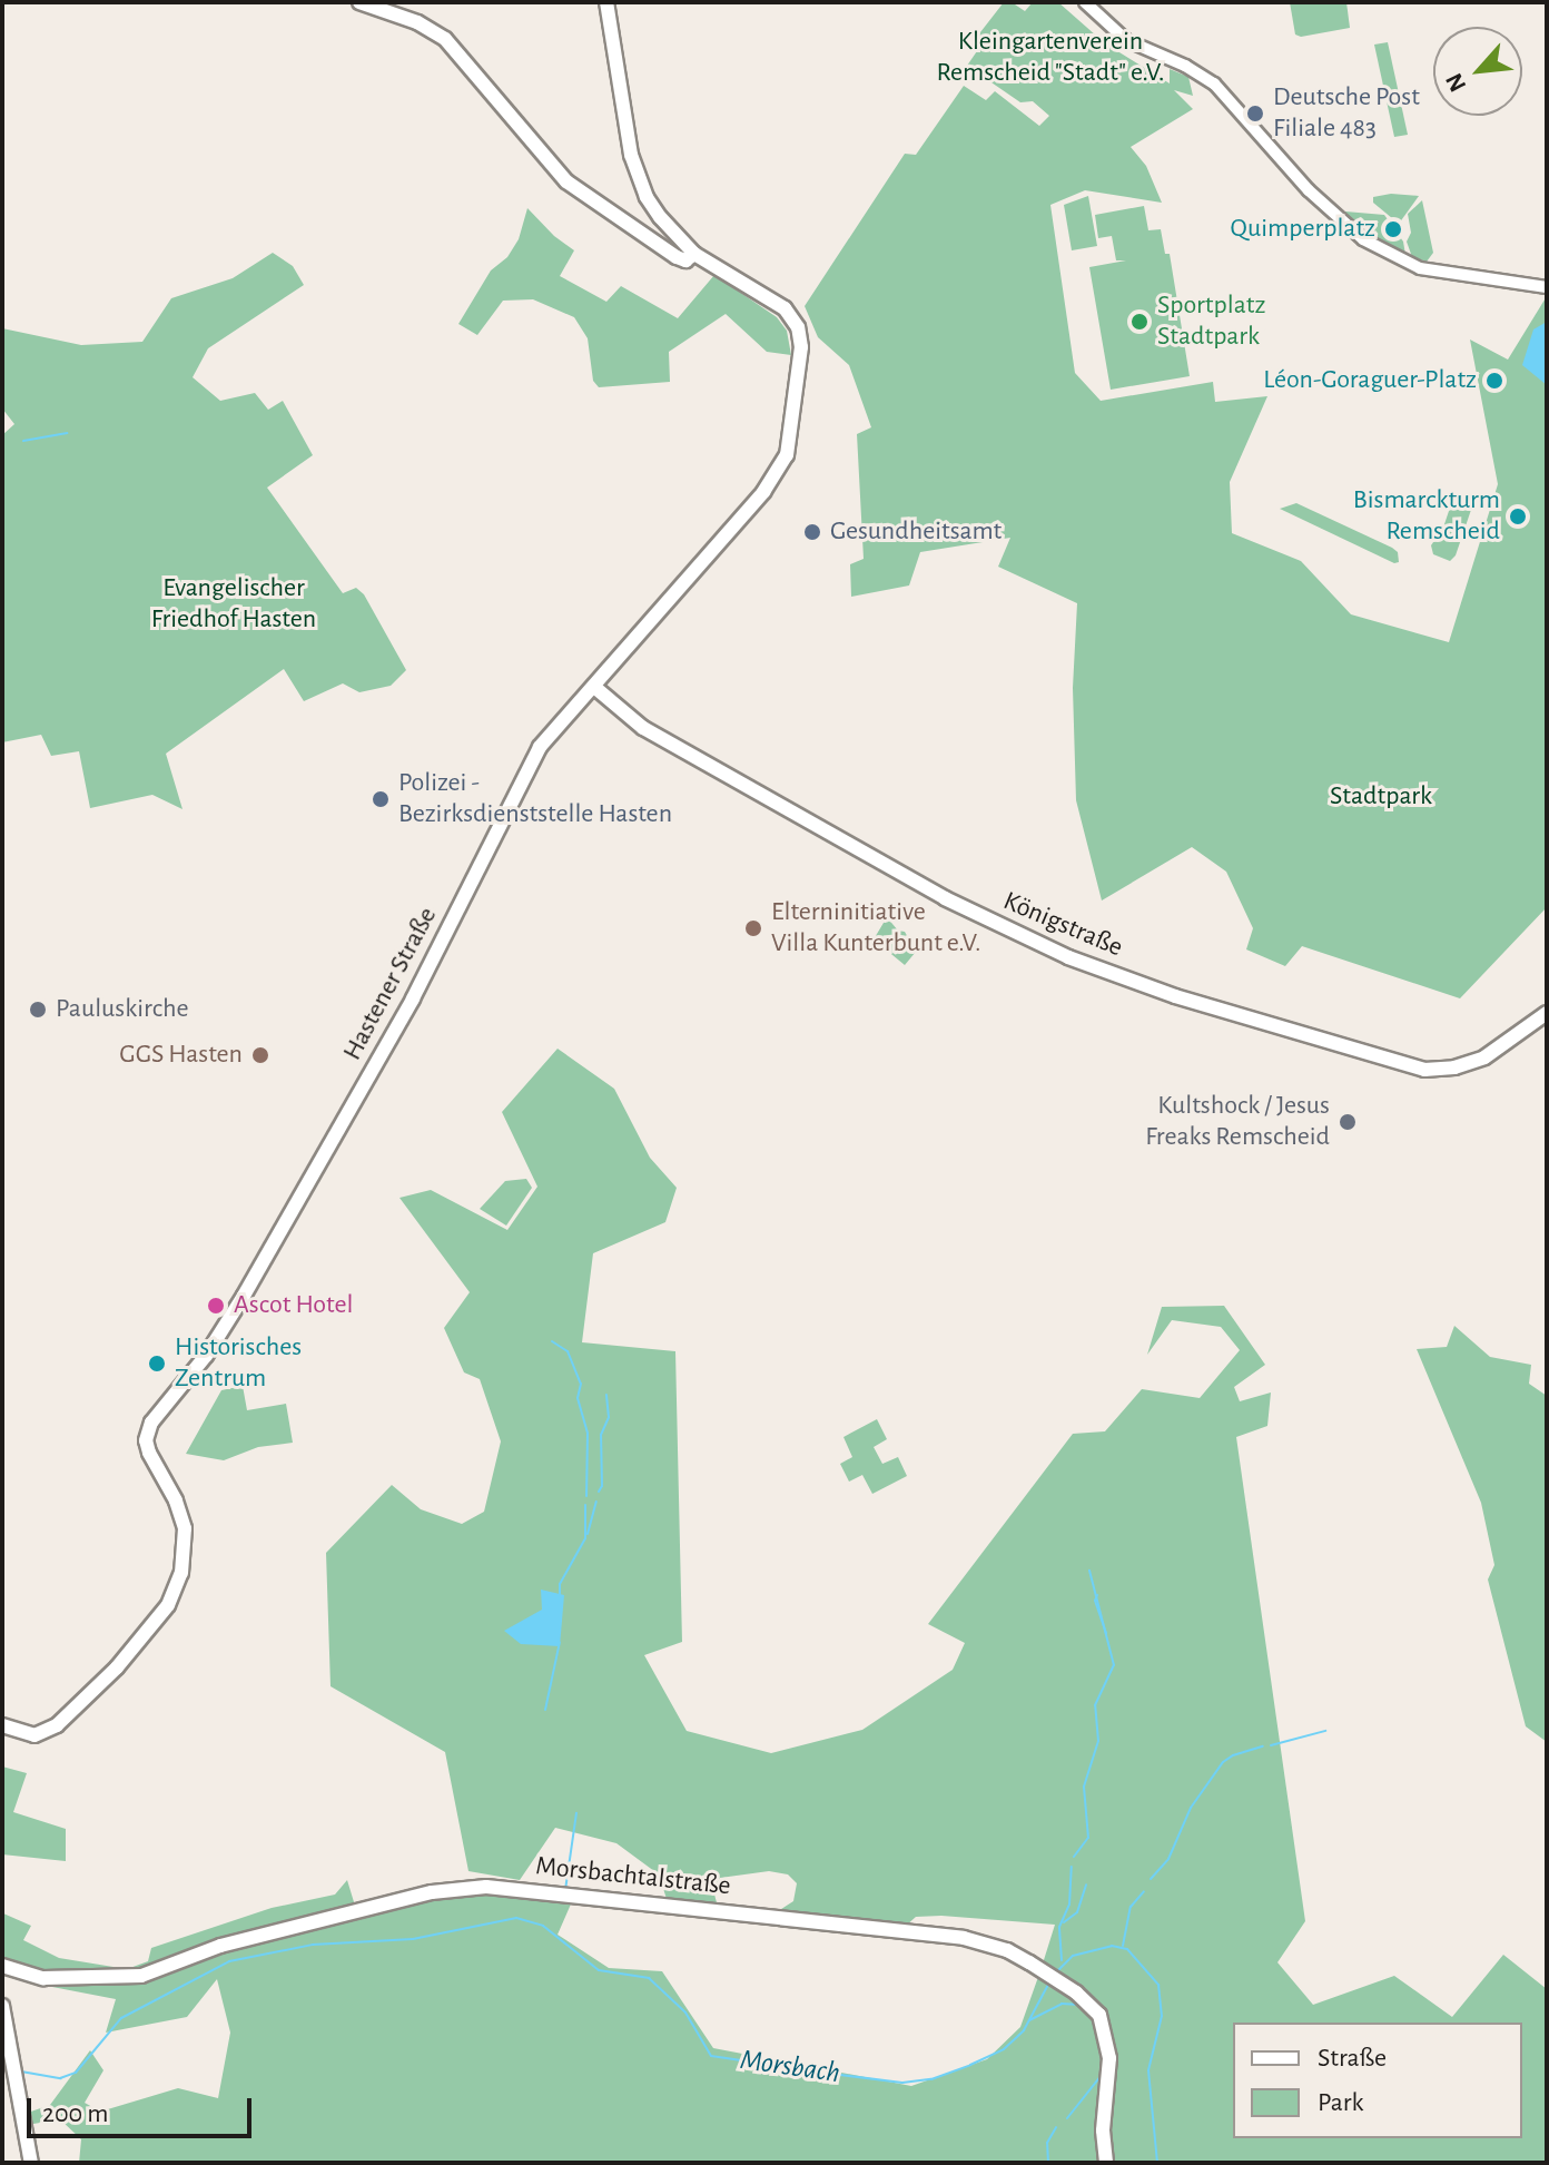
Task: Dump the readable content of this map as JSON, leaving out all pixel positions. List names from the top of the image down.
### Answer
{
  "streets": {
    "main road": ["Königstraße", "Hastener Straße", "Morsbachtalstraße"]
  },
  "crossings": [
    ["Königstraße", "Hastener Straße"]
  ],
  "water": ["Morsbach"],
  "parks": ["Kleingartenverein Remscheid \"Stadt\" e.V.", "Evangelischer Friedhof Hasten", "Stadtpark"],
  "places": [
    "Deutsche Post Filiale 483",
    "Quimperplatz",
    "Sportplatz Stadtpark",
    "Léon-Goraguer-Platz",
    "Bismarckturm Remscheid",
    "Gesundheitsamt",
    "Polizei - Bezirksdienststelle Hasten",
    "Elterninitiative Villa Kunterbunt e.V.",
    "Pauluskirche",
    "GGS Hasten",
    "Kultshock / Jesus Freaks Remscheid",
    "Ascot Hotel",
    "Historisches Zentrum"
  ],
  "legend": ["Straße", "Park"],
  "scale_bar": "200 m",
  "north": "bottom left"
}
